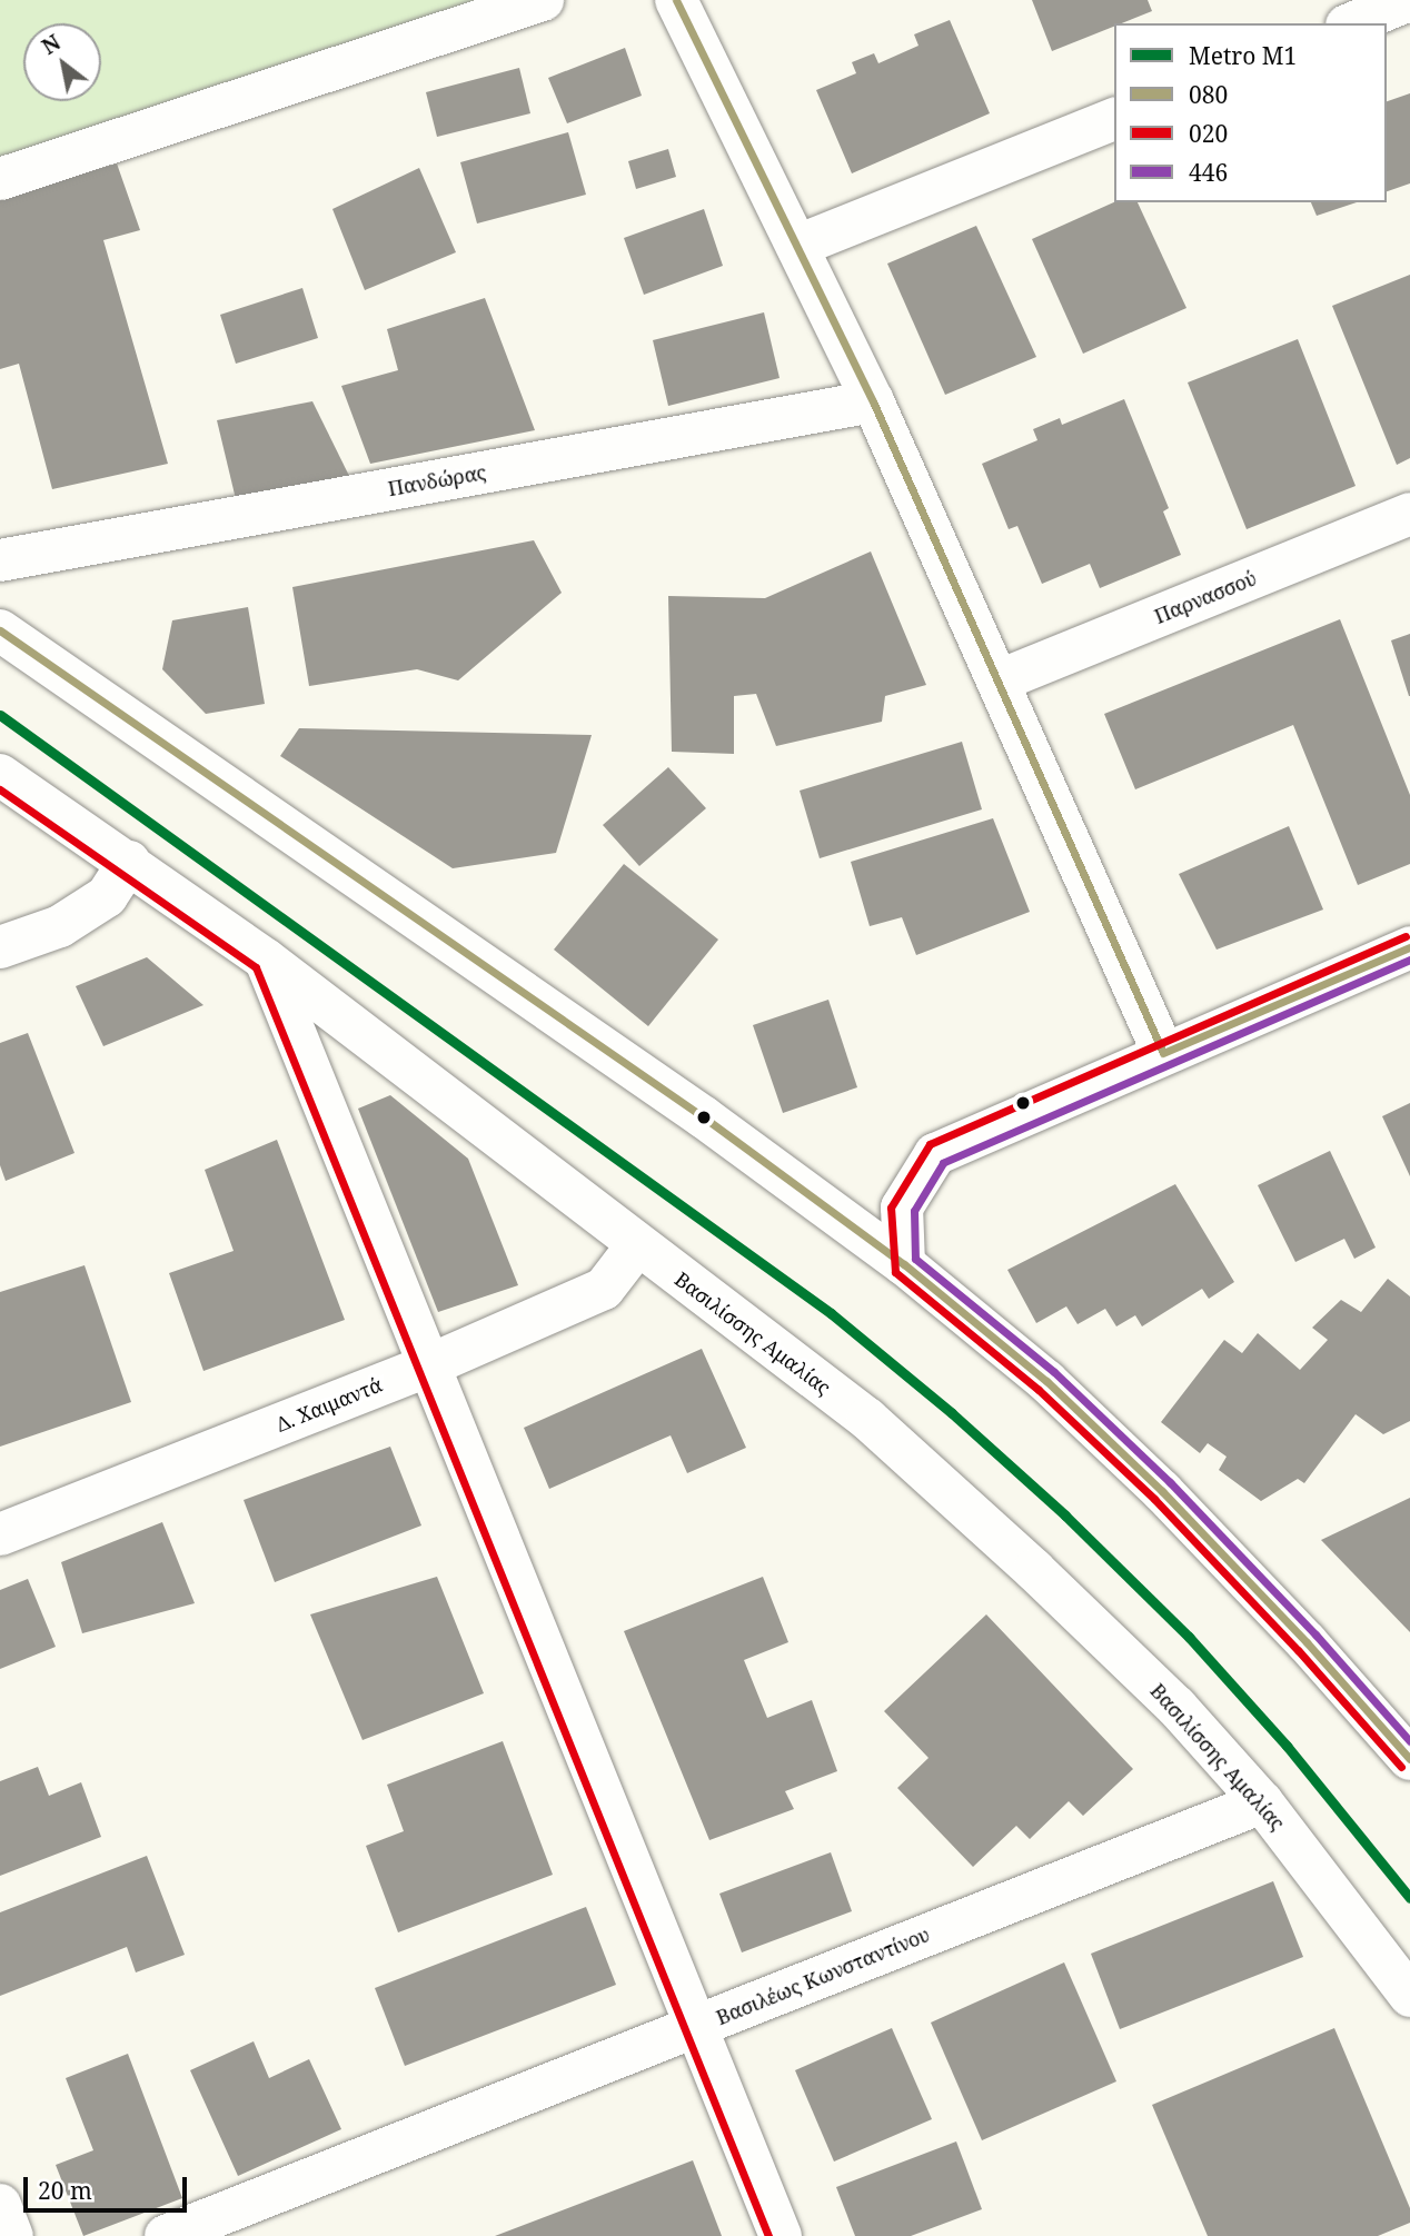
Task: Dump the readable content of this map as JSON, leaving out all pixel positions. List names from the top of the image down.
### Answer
{
  "streets": {
    "street": [
      "Πανδώρας",
      "Παρνασσού",
      "Βασιλίσσης Αμαλίας",
      "Δ. Χαιμαντά",
      "Βασιλέως Κωνσταντίνου"
    ]
  },
  "crossings": [
    ["Βασιλίσσης Αμαλίας", "Δ. Χαιμαντά"],
    ["Βασιλίσσης Αμαλίας", "Βασιλέως Κωνσταντίνου"]
  ],
  "lines": [
    "transit line 080",
    "metro line Μ1",
    "transit line 020",
    "transit line 446"
  ],
  "legend": [
    "Metro Μ1",
    "080",
    "020",
    "446"
  ],
  "scale_bar": "20 m",
  "north": "top left"
}
